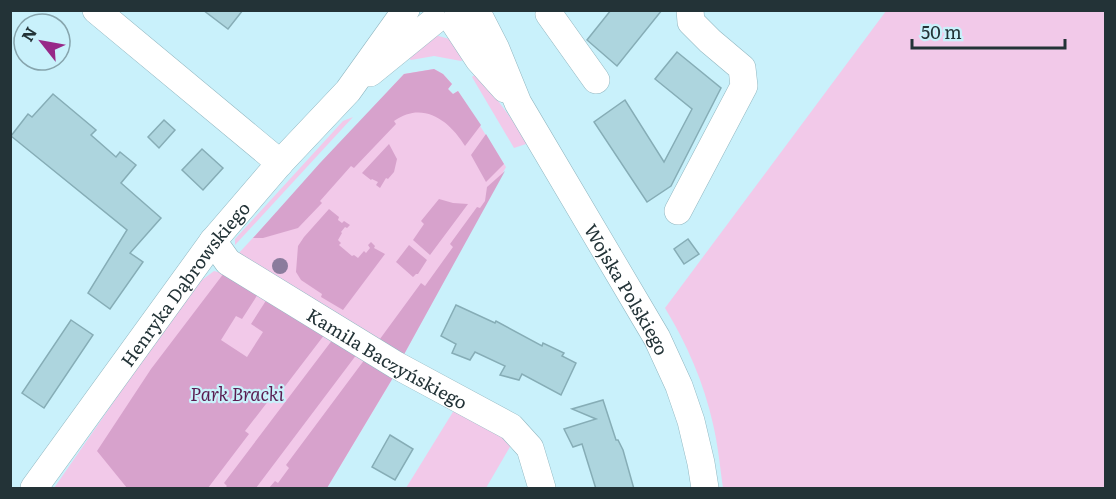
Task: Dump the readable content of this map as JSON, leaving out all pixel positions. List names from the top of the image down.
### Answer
{
  "streets": {
    "street": ["Henryka Dąbrowskiego", "Wojska Polskiego", "Kamila Baczyńskiego"]
  },
  "crossings": [
    ["Henryka Dąbrowskiego", "Kamila Baczyńskiego"]
  ],
  "parks": ["Park Bracki"],
  "scale_bar": "50 m",
  "north": "top left"
}
